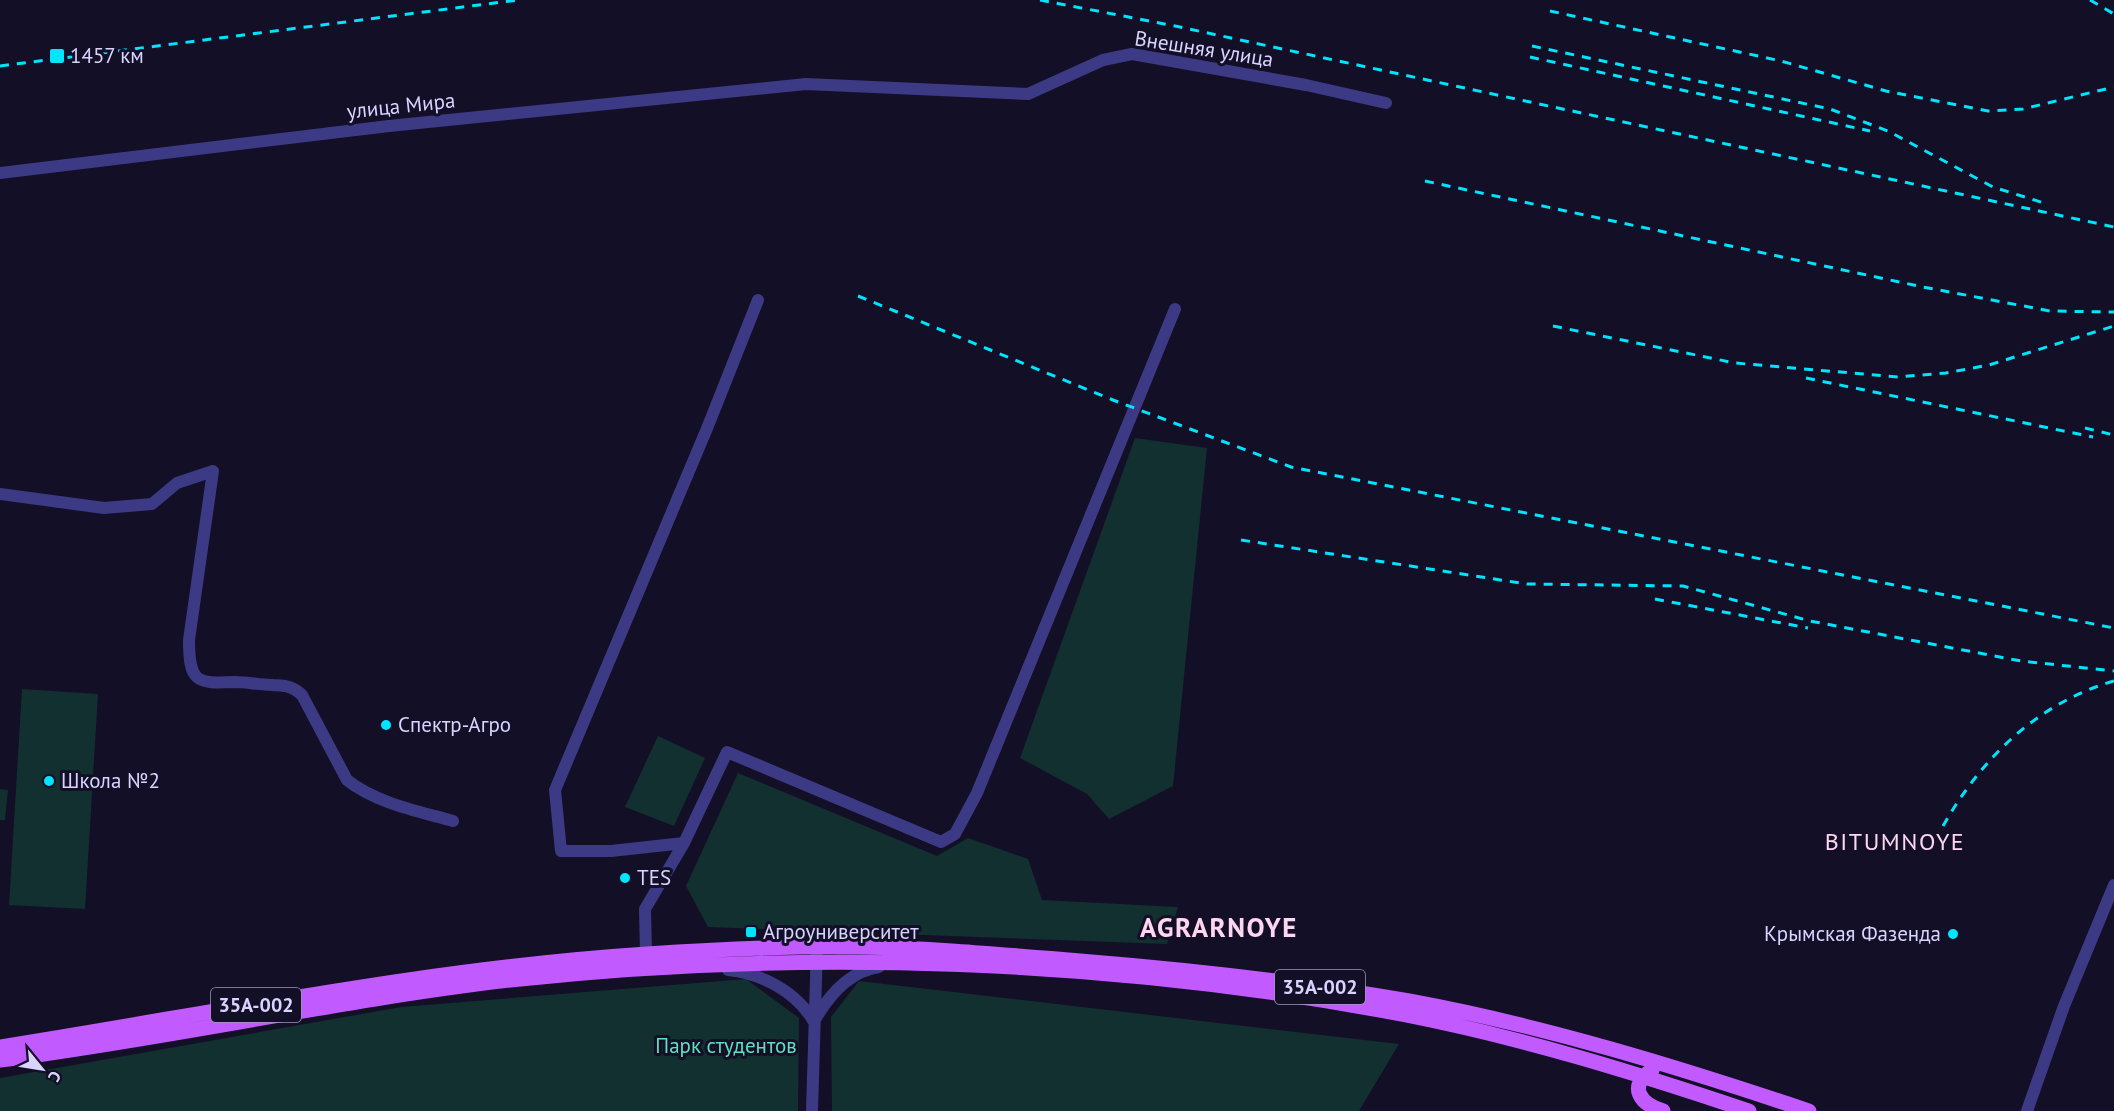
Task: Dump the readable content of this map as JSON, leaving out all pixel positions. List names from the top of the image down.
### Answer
{
  "streets": {
    "main road": ["35А-002"],
    "street": ["Внешняя улица", "улица Мира"]
  },
  "crossings": [
    ["Внешняя улица", "улица Мира"]
  ],
  "districts": ["BITUMNOYE", "AGRARNOYE"],
  "parks": ["Парк студентов"],
  "places": {
    "transit": ["1457 км", "Агроуниверситет"],
    "other": [
      "Спектр-Агро",
      "Школа №2",
      "TES",
      "Крымская Фазенда"
    ]
  },
  "north": "bottom right"
}
